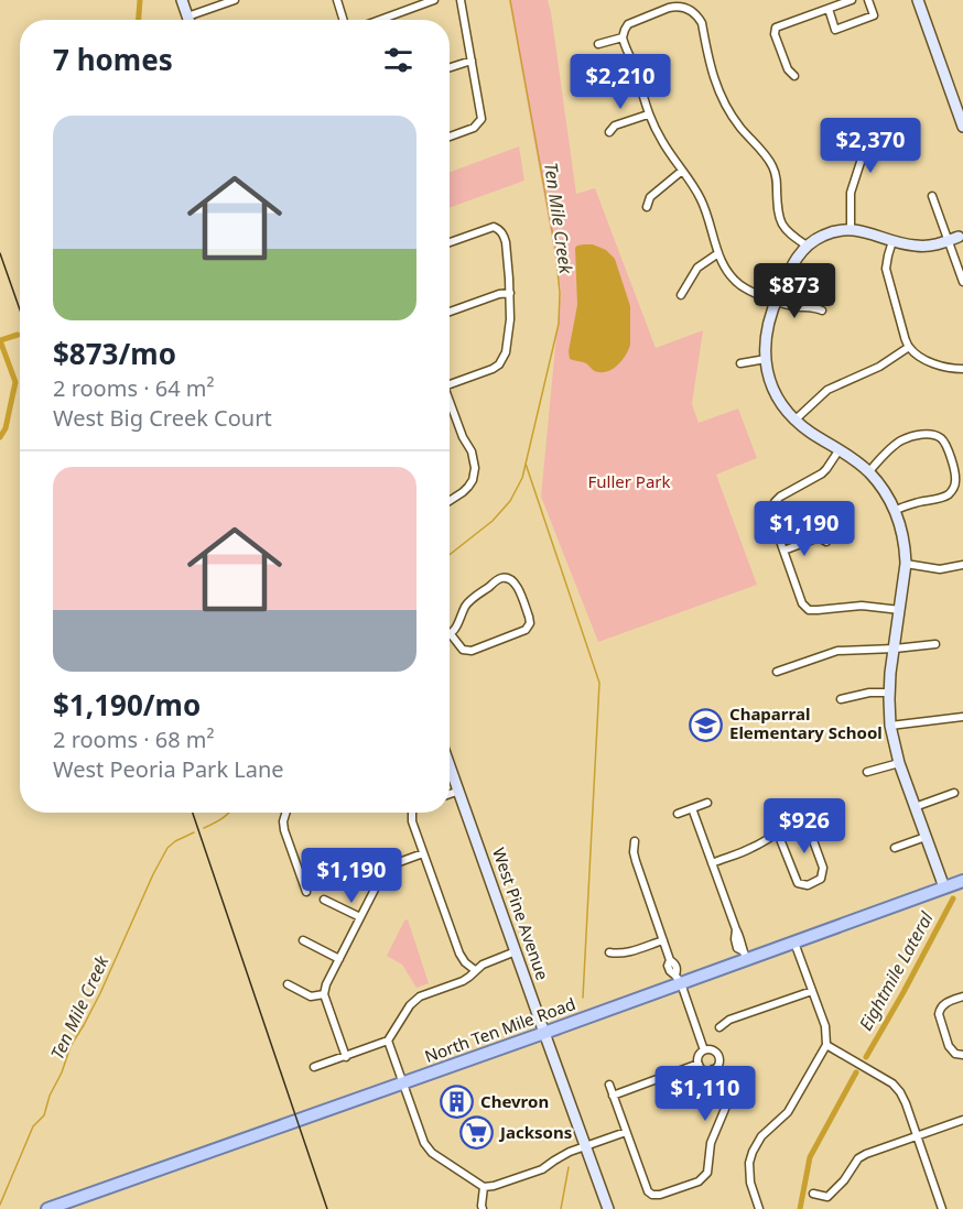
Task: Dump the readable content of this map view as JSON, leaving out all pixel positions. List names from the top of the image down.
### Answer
{
  "streets": {
    "main road": ["North Ten Mile Road"],
    "street": ["West Pine Avenue"]
  },
  "crossings": [
    ["West Pine Avenue", "North Ten Mile Road"]
  ],
  "water": ["Ten Mile Creek", "Eightmile Lateral"],
  "parks": ["Fuller Park"],
  "places": {
    "school or university": ["Chaparral Elementary School"],
    "building": ["Chevron"],
    "supermarket": ["Jacksons"]
  },
  "page": {
    "heading": "7 homes",
    "price": [
      "$2,210",
      "$2,370",
      "$873",
      "$1,190",
      "$926",
      "$1,190",
      "$1,110"
    ],
    "list": [
      {
        "name": "$873/mo",
        "note": "2 rooms · 64 m² · West Big Creek Court"
      },
      {
        "name": "$1,190/mo",
        "note": "2 rooms · 68 m² · West Peoria Park Lane"
      }
    ]
  }
}
